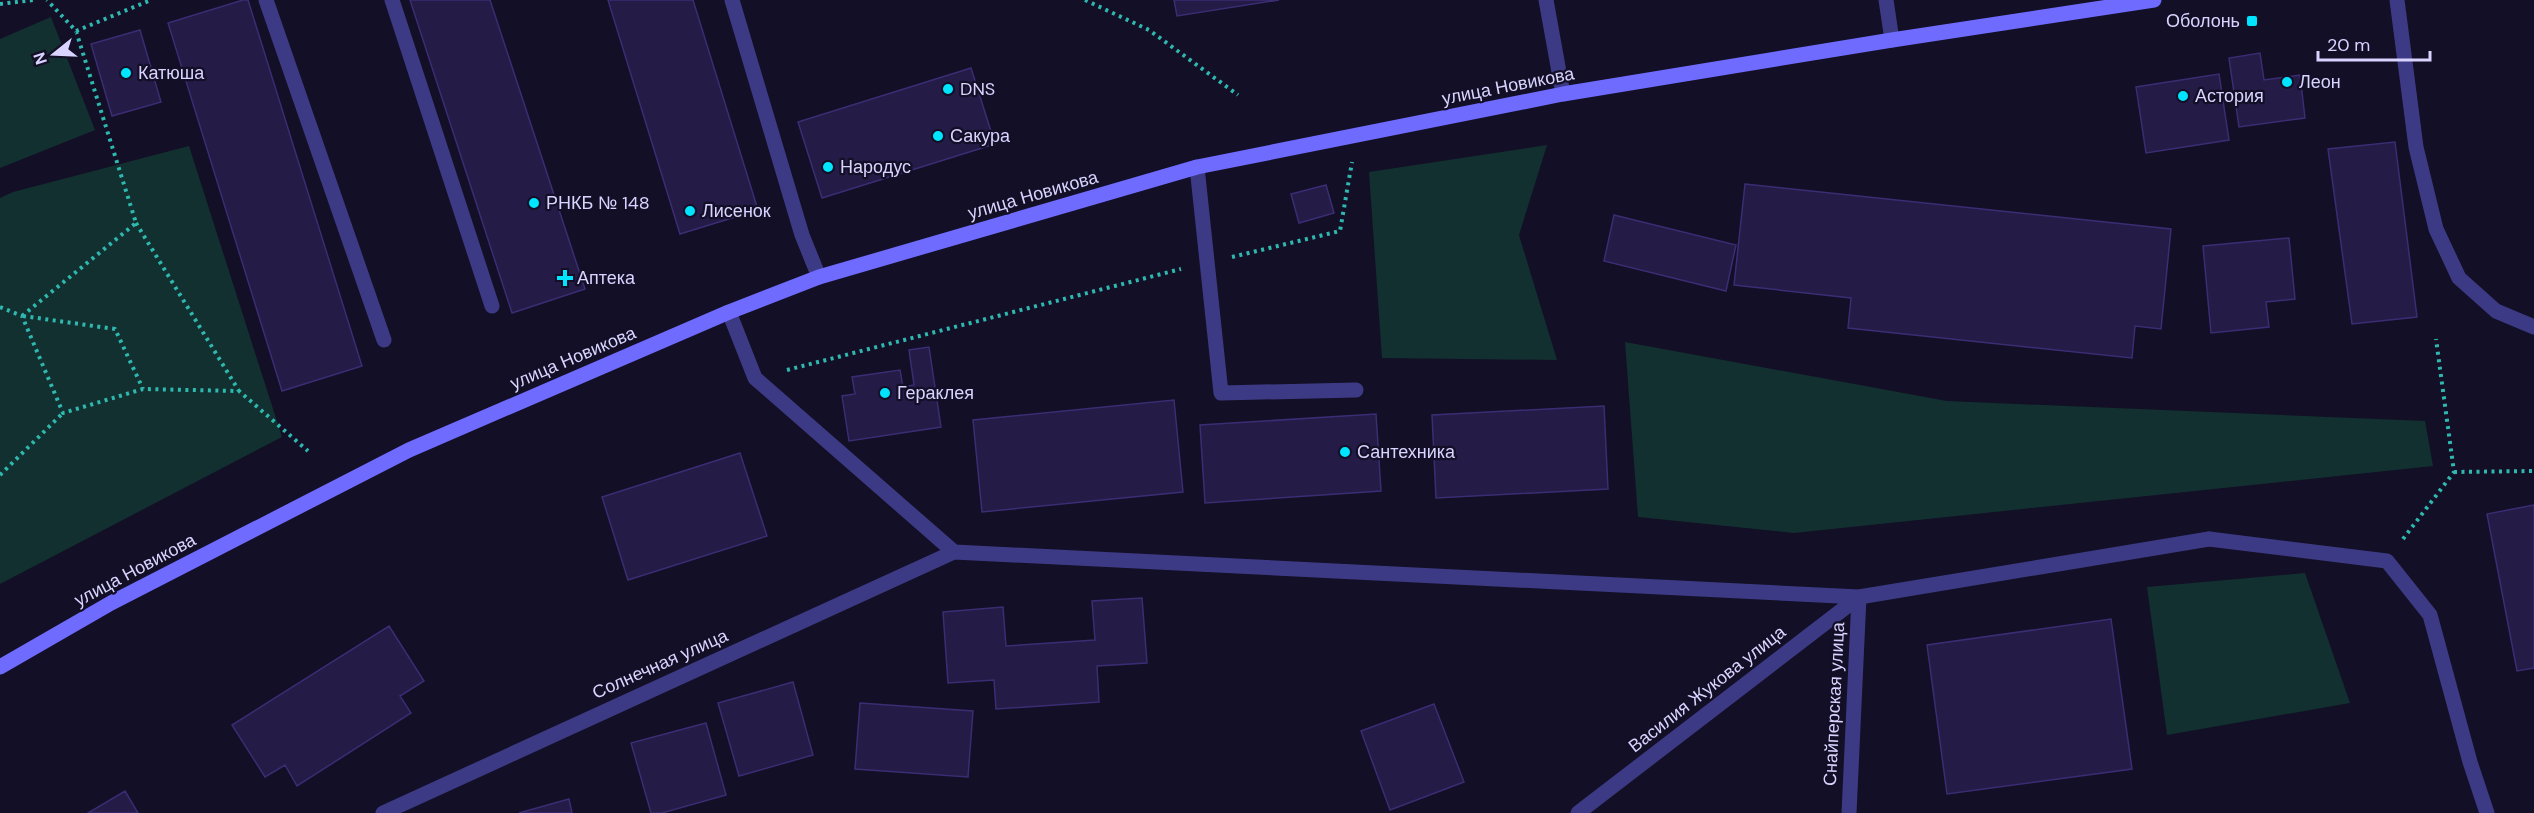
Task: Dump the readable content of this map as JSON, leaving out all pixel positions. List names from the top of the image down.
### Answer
{
  "streets": {
    "main road": ["улица Новикова"],
    "street": ["Солнечная улица", "Василия Жукова улица", "Снайперская улица"]
  },
  "crossings": [
    ["Василия Жукова улица", "Снайперская улица"]
  ],
  "places": {
    "transit": ["Оболонь"],
    "other": [
      "Катюша",
      "Леон",
      "DNS",
      "Астория",
      "Сакура",
      "Народус",
      "РНКБ № 148",
      "Лисенок",
      "Гераклея",
      "Сантехника"
    ],
    "health": ["Аптека"]
  },
  "scale_bar": "20 m",
  "north": "left"
}
